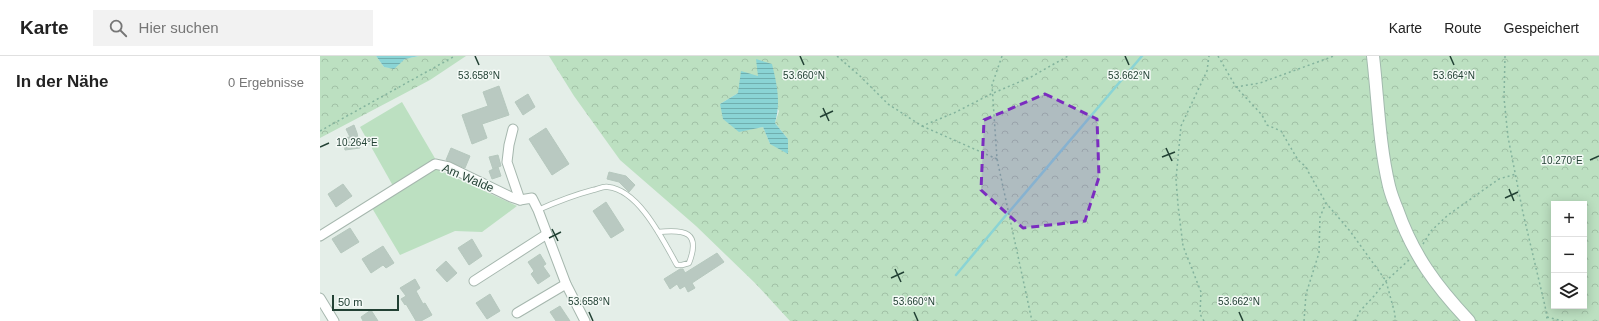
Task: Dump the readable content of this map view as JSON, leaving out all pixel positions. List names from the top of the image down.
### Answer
{
  "streets": {
    "street": ["Am Walde"]
  },
  "scale_bar": "50 m",
  "page": {
    "header": "Karte",
    "search": "Hier suchen",
    "nav": ["Karte", "Route", "Gespeichert"],
    "heading": ["In der Nähe", "0 Ergebnisse"],
    "map_buttons": ["+", "−"],
    "scale": "50 m"
  },
  "coordinates": [
    "53.658°N",
    "53.660°N",
    "53.664°N",
    "53.662°N",
    "10.264°E",
    "10.270°E"
  ]
}
